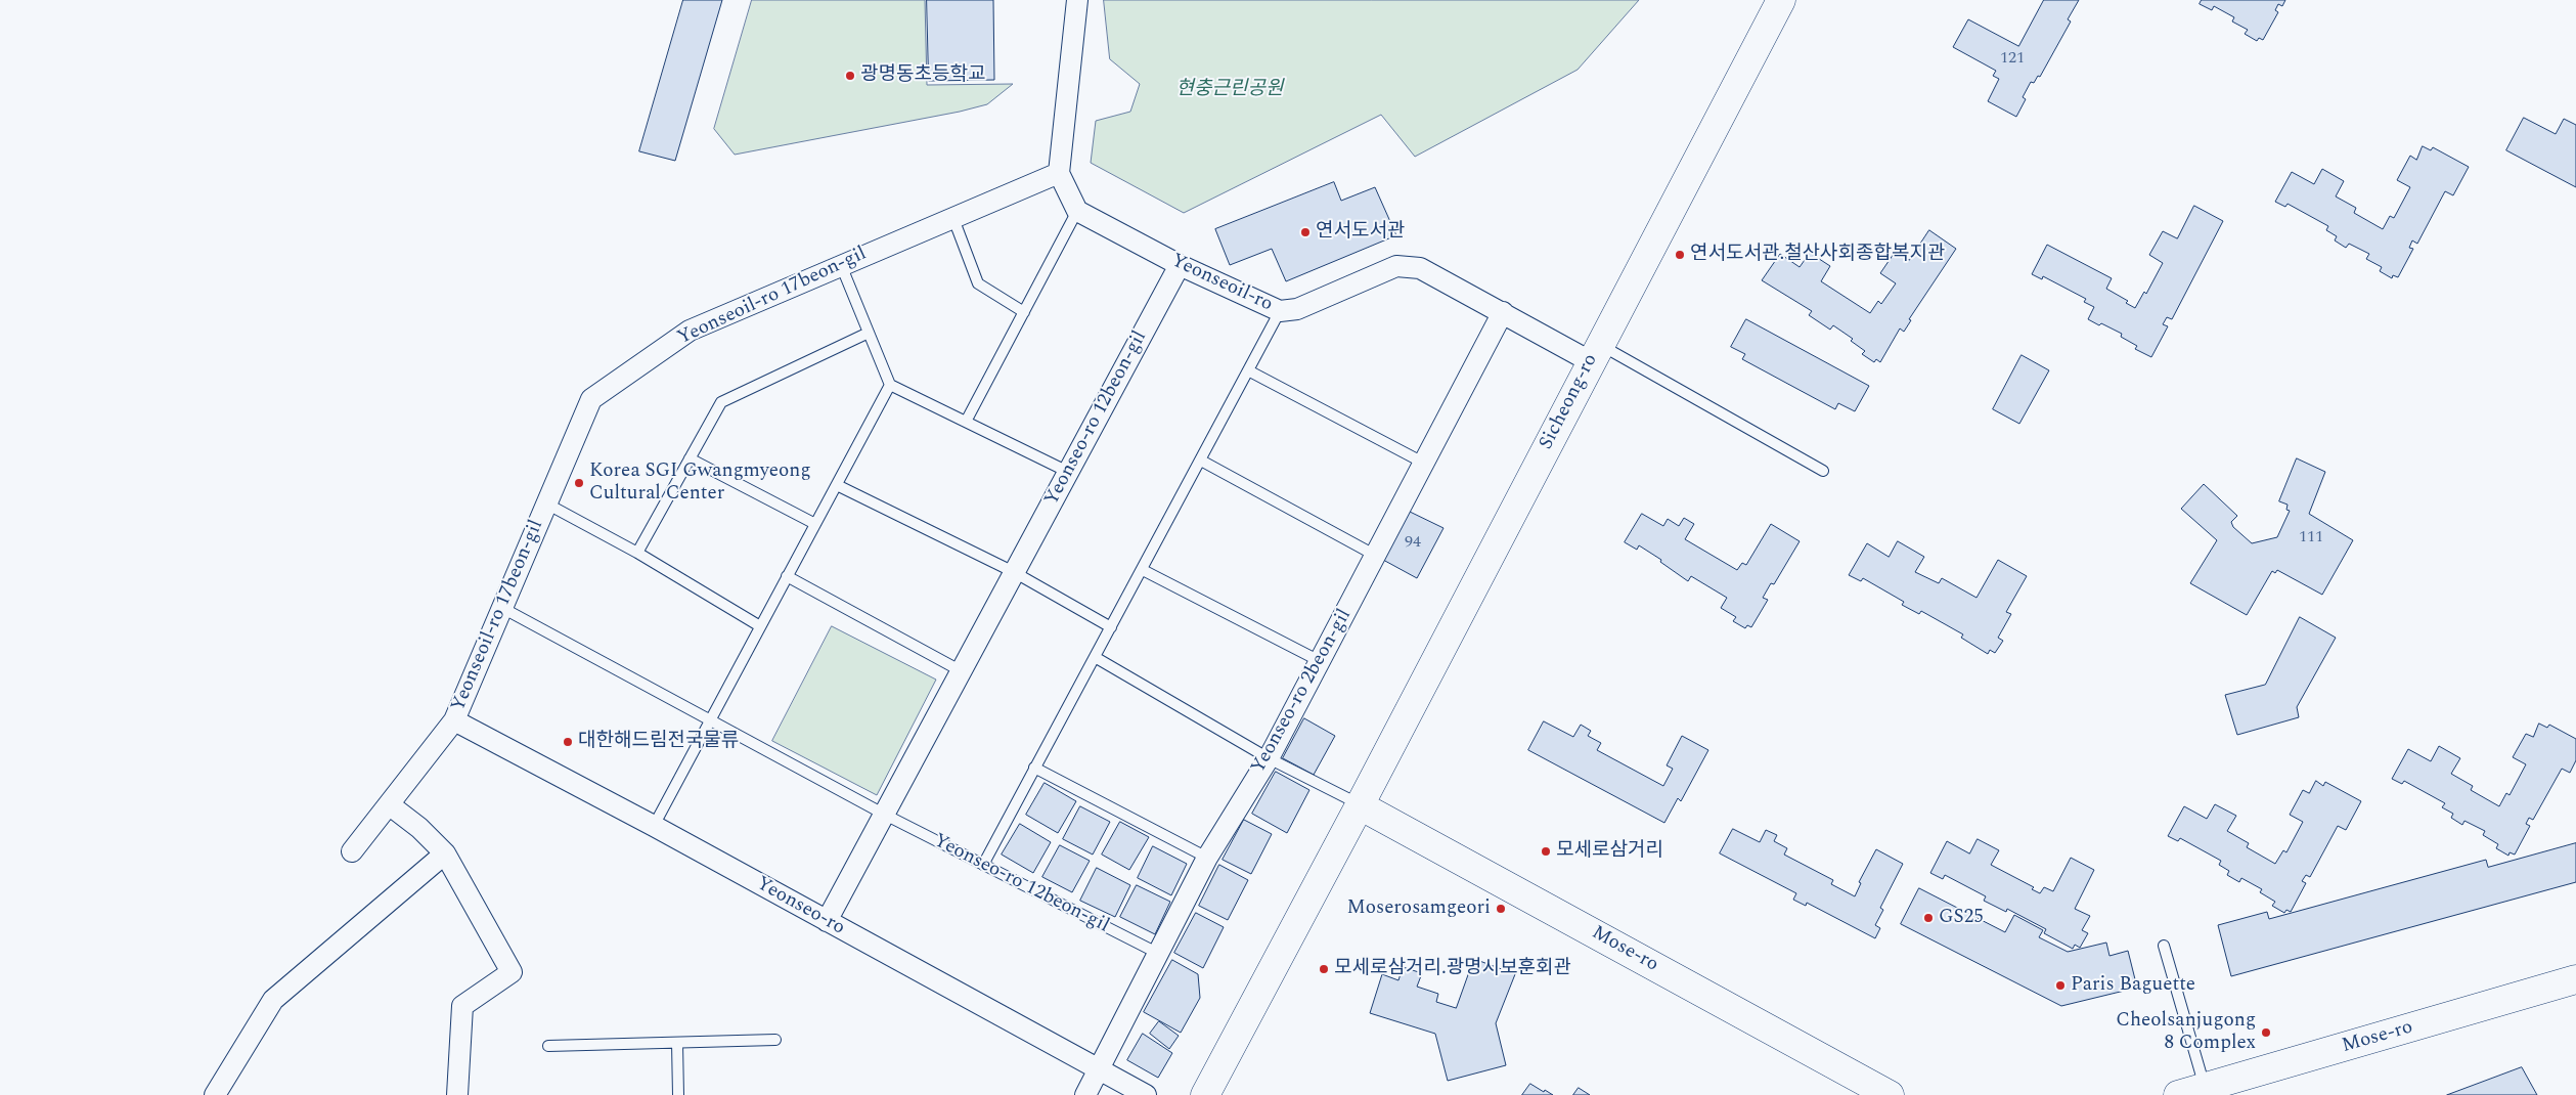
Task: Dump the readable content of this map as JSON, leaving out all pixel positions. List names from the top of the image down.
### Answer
{
  "streets": {
    "main road": ["Sicheong-ro", "Mose-ro"],
    "street": [
      "Yeonseoil-ro",
      "Yeonseoil-ro 17beon-gil",
      "Yeonseo-ro 12beon-gil",
      "Yeonseo-ro 2beon-gil",
      "Yeonseo-ro"
    ]
  },
  "crossings": [
    ["Yeonseoil-ro", "Sicheong-ro"],
    ["Yeonseoil-ro", "Yeonseo-ro 12beon-gil"],
    ["Yeonseoil-ro", "Yeonseo-ro 2beon-gil"],
    ["Yeonseoil-ro 17beon-gil", "Yeonseo-ro 12beon-gil"],
    ["Yeonseoil-ro 17beon-gil", "Yeonseo-ro"],
    ["Sicheong-ro", "Mose-ro"],
    ["Yeonseo-ro 12beon-gil", "Yeonseo-ro 2beon-gil"],
    ["Yeonseo-ro 12beon-gil", "Yeonseo-ro"],
    ["Yeonseo-ro 2beon-gil", "Yeonseo-ro"]
  ],
  "parks": ["현충근린공원"],
  "places": [
    "광명동초등학교",
    "연서도서관",
    "연서도서관.철산사회종합복지관",
    "Korea SGI Gwangmyeong Cultural Center",
    "대한해드림전국물류",
    "모세로삼거리",
    "Moserosamgeori",
    "GS25",
    "모세로삼거리.광명시보훈회관",
    "Paris Baguette",
    "Cheolsanjugong 8 Complex"
  ],
  "house_numbers": ["121", "111", "94"]
}
